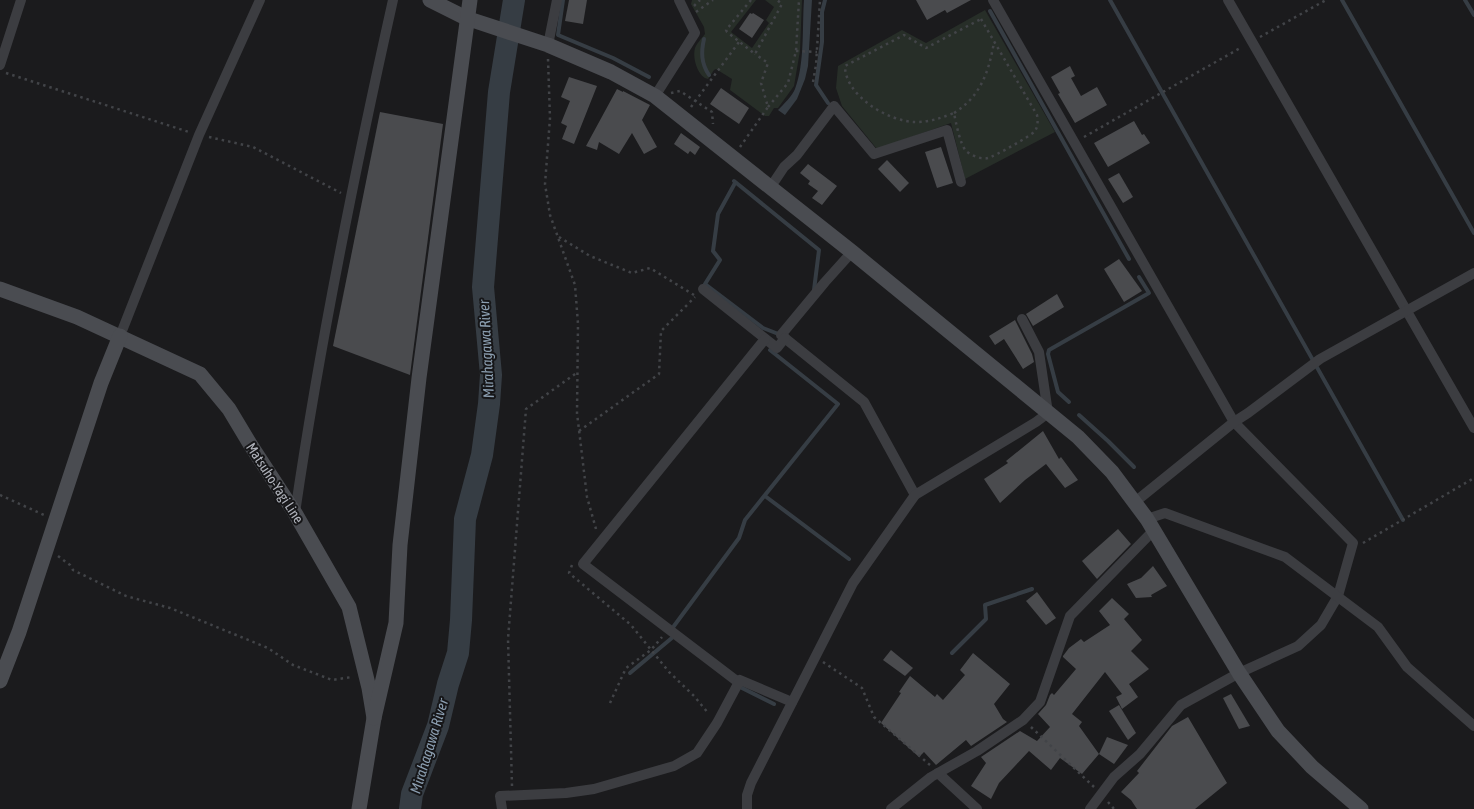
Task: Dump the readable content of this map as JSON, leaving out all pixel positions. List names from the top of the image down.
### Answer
{
  "streets": {
    "street": ["Matsuho-Yagi Line"]
  },
  "water": ["Mirahagawa River"]
}
